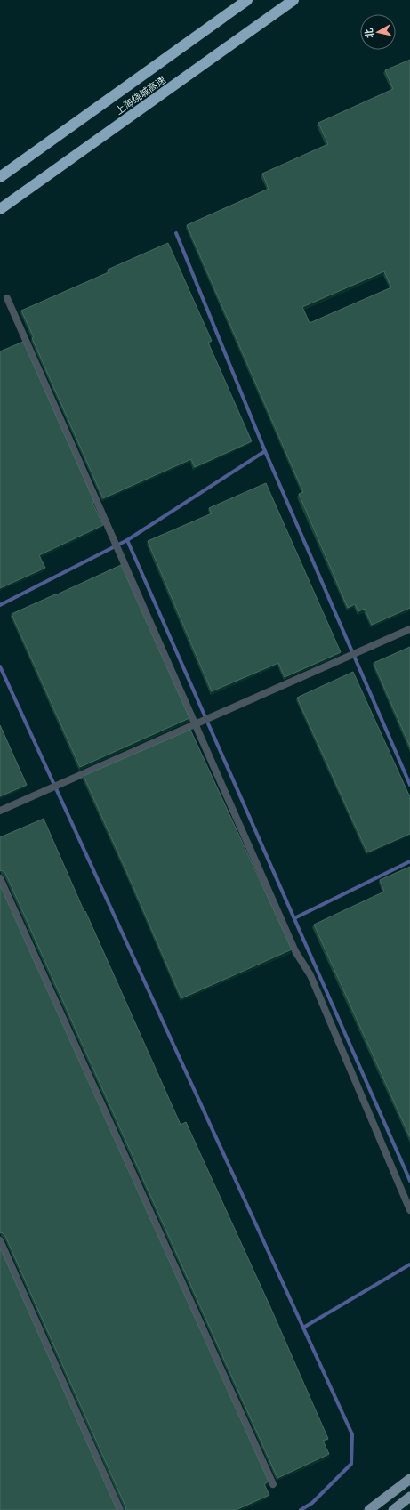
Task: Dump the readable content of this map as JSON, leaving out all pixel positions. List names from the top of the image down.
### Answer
{
  "streets": {
    "highway": ["上海绕城高速"]
  },
  "north": "left"
}
